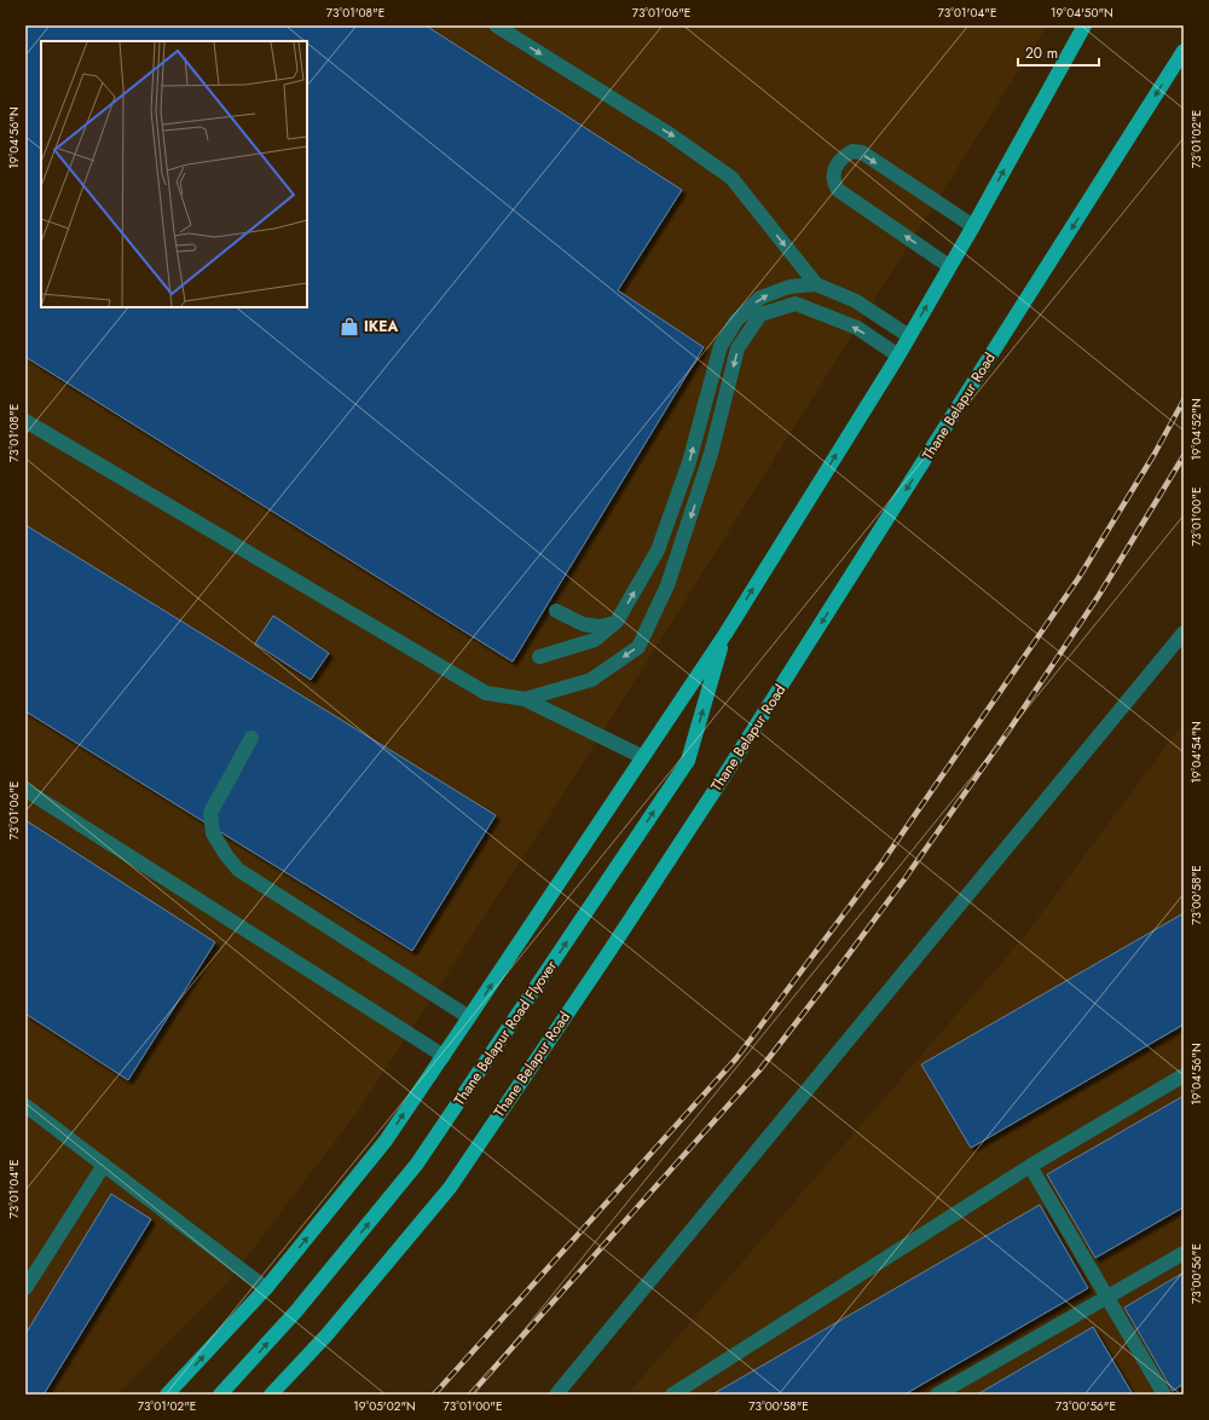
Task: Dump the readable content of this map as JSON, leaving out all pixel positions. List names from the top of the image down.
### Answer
{
  "streets": {
    "main road": ["Thane Belapur Road", "Thane Belapur Road Flyover"]
  },
  "places": {
    "shop": ["IKEA"]
  },
  "scale_bar": "20 m",
  "coordinates": [
    "73°01'08\"E",
    "73°01'06\"E",
    "73°01'04\"E",
    "19°04'50\"N",
    "19°04'56\"N",
    "73°01'02\"E",
    "19°04'52\"N",
    "73°01'00\"E",
    "19°04'54\"N",
    "73°00'58\"E",
    "73°00'56\"E",
    "19°05'02\"N"
  ]
}
